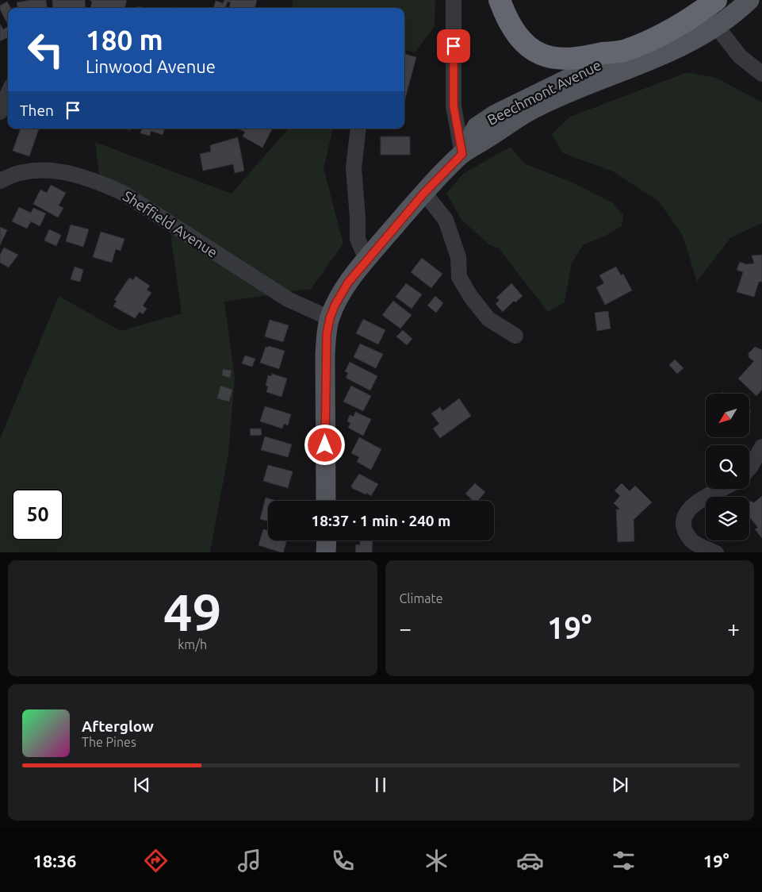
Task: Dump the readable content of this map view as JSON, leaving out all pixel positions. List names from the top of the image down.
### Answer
{
  "streets": {
    "highway": ["Beechmont Avenue"],
    "street": ["Sheffield Avenue"]
  },
  "north": "bottom left",
  "page": {
    "turn": ["180 m", "Linwood Avenue"],
    "then": "Then",
    "limit": "50",
    "trip": "18:37 · 1 min · 240 m",
    "tile": [
      ["49", "km/h"],
      "Climate"
    ],
    "heat": ["−", "19°", "+"],
    "song": ["Afterglow", "The Pines"],
    "tabs": ["18:36", "19°"]
  }
}
